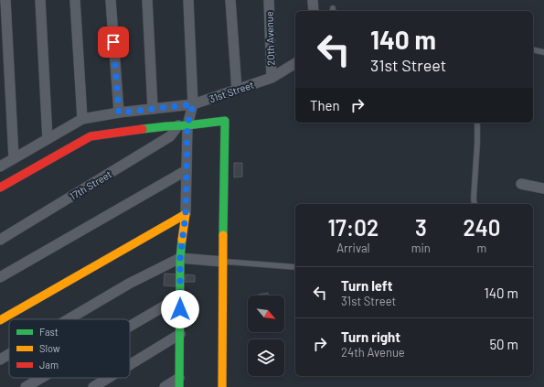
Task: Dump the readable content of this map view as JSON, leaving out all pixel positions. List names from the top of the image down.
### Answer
{
  "streets": {
    "street": ["20th Avenue", "31st Street", "17th Street"]
  },
  "crossings": [
    ["20th Avenue", "31st Street"]
  ],
  "legend": ["Fast", "Slow", "Jam"],
  "north": "bottom right",
  "page": {
    "turn": ["140 m", "31st Street"],
    "then": "Then",
    "eta": [
      "17:02",
      "Arrival",
      "3",
      "min",
      "240",
      "m"
    ],
    "list": [
      {
        "name": "Turn left",
        "note": "31st Street",
        "value": "140 m"
      },
      {
        "name": "Turn right",
        "note": "24th Avenue",
        "value": "50 m"
      }
    ]
  }
}
